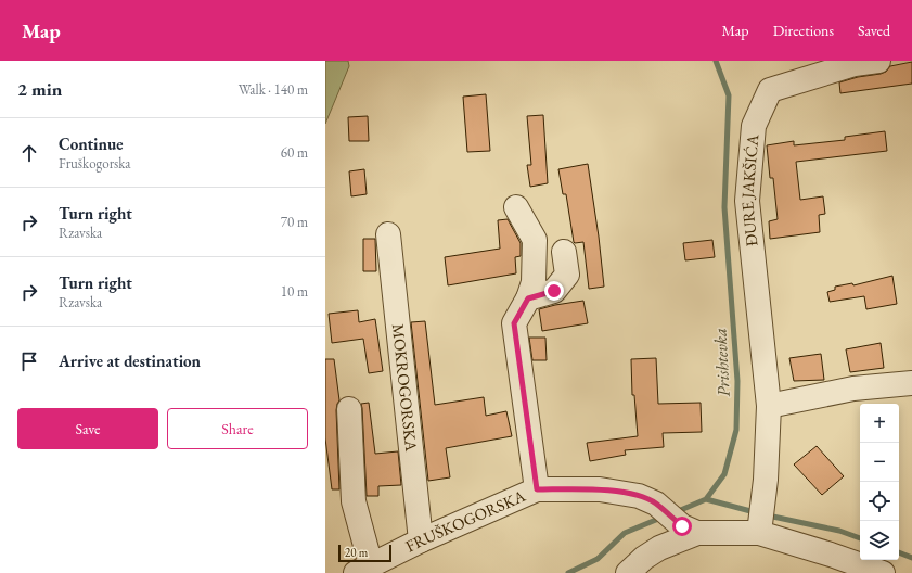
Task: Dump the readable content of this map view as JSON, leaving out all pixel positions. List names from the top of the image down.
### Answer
{
  "streets": {
    "street": ["ĐURE JAKŠIĆA", "MOKROGORSKA", "FRUŠKOGORSKA"]
  },
  "crossings": [
    ["MOKROGORSKA", "FRUŠKOGORSKA"]
  ],
  "water": ["Prishtevka"],
  "scale_bar": "20 m",
  "page": {
    "header": "Map",
    "nav": ["Map", "Directions", "Saved"],
    "heading": ["2 min", "Walk · 140 m"],
    "list": [
      ["Continue", "Fruškogorska", "60 m"],
      ["Turn right", "Rzavska", "70 m"],
      ["Turn right", "Rzavska", "10 m"],
      "Arrive at destination"
    ],
    "buttons": ["Save", "Share"],
    "map_buttons": ["+", "−"],
    "scale": "20 m"
  }
}
